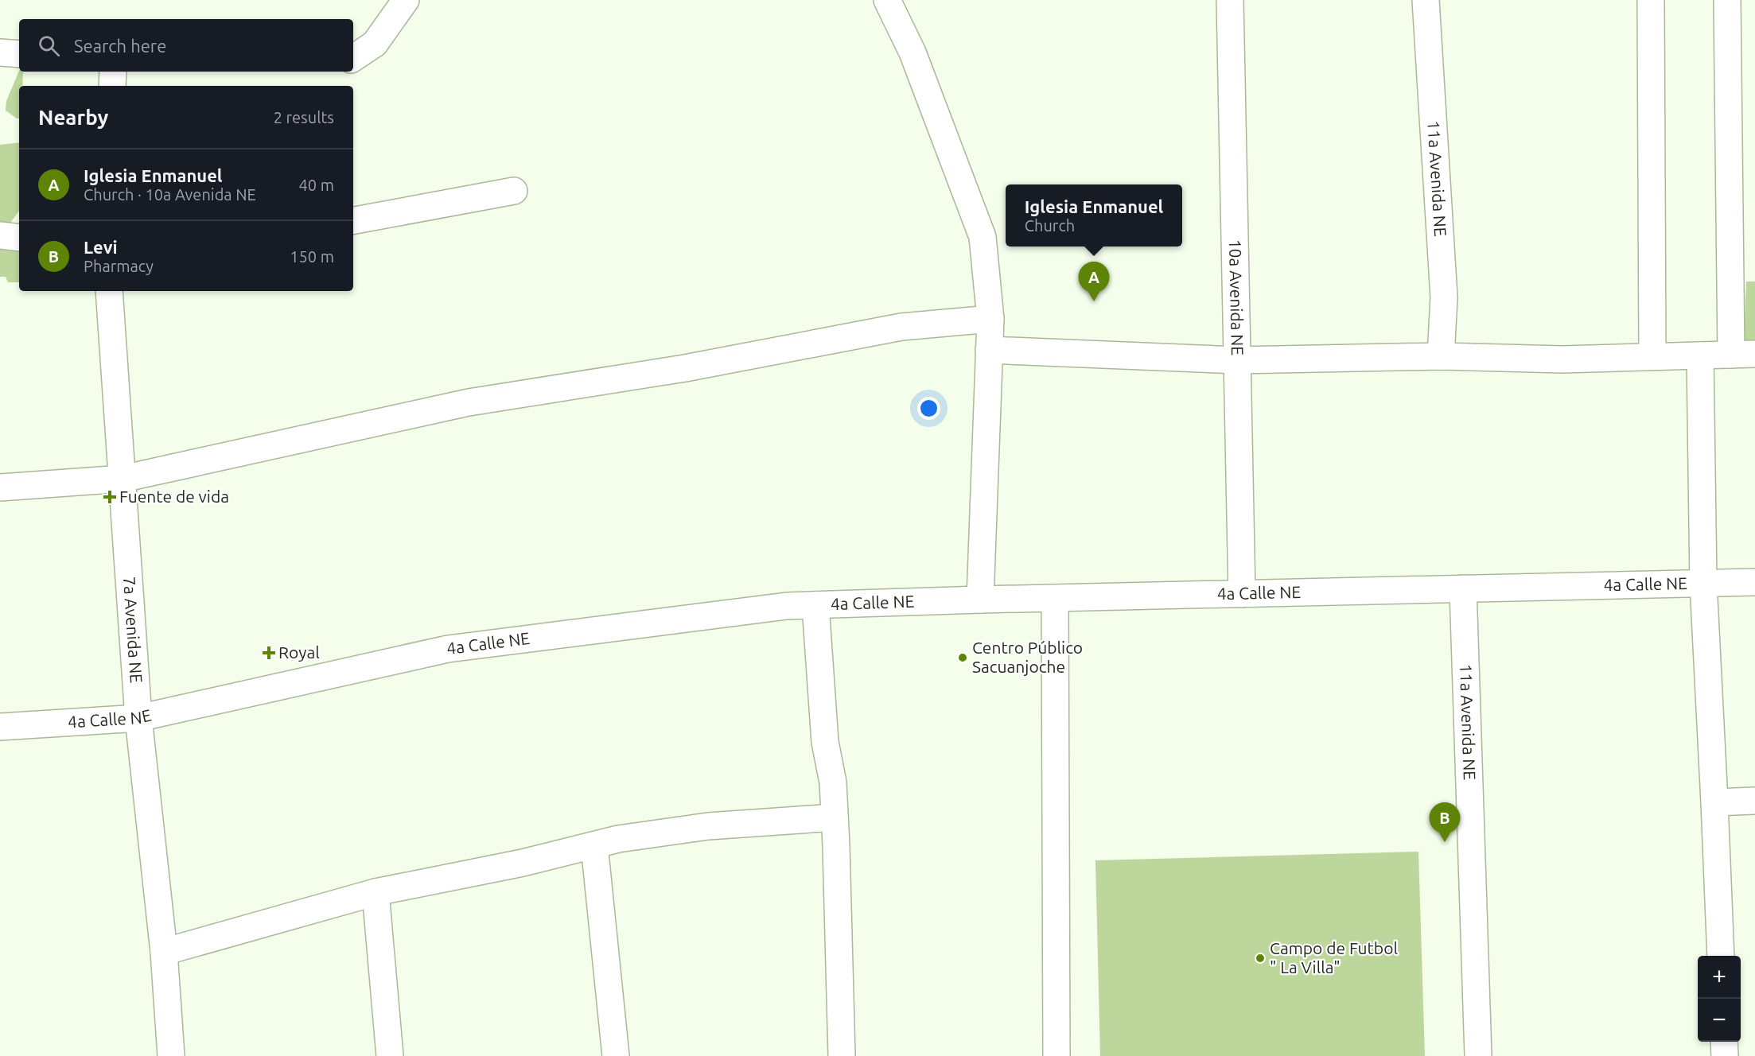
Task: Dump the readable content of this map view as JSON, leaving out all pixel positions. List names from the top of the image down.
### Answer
{
  "streets": {
    "street": [
      "11a Avenida NE",
      "10a Avenida NE",
      "4a Calle NE",
      "7a Avenida NE"
    ]
  },
  "crossings": [
    ["11a Avenida NE", "4a Calle NE"],
    ["10a Avenida NE", "4a Calle NE"],
    ["4a Calle NE", "7a Avenida NE"]
  ],
  "places": {
    "health": ["Fuente de vida", "Royal"],
    "other": ["Centro Público Sacuanjoche", "Campo de Futbol \" La Villa\""]
  },
  "page": {
    "search": "Search here",
    "heading": ["Nearby", "2 results"],
    "list": [
      {
        "mark": "A",
        "name": "Iglesia Enmanuel",
        "note": "Church · 10a Avenida NE",
        "value": "40 m"
      },
      {
        "mark": "B",
        "name": "Levi",
        "note": "Pharmacy",
        "value": "150 m"
      }
    ],
    "popup": ["Iglesia Enmanuel", "Church"],
    "pins": ["A", "B"],
    "map_buttons": ["+", "−"]
  }
}
